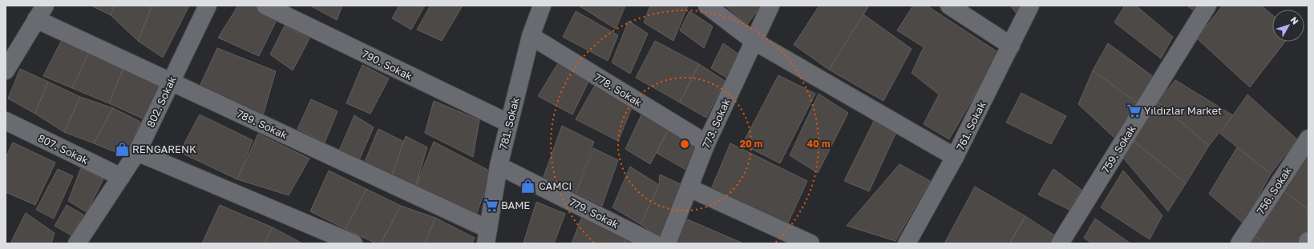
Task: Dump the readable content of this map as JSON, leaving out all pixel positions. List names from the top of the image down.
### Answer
{
  "streets": {
    "street": [
      "790. Sokak",
      "778. Sokak",
      "802. Sokak",
      "781. Sokak",
      "773. Sokak",
      "789. Sokak",
      "761. Sokak",
      "807. Sokak",
      "759. Sokak",
      "756. Sokak",
      "779. Sokak"
    ]
  },
  "crossings": [
    ["790. Sokak", "781. Sokak"],
    ["778. Sokak", "781. Sokak"],
    ["778. Sokak", "773. Sokak"],
    ["802. Sokak", "789. Sokak"],
    ["802. Sokak", "807. Sokak"],
    ["781. Sokak", "789. Sokak"],
    ["781. Sokak", "779. Sokak"]
  ],
  "places": {
    "supermarket": ["Yıldızlar Market", "BAME"],
    "shop": ["RENGARENK", "CAMCI"]
  },
  "north": "top right",
  "rings": ["20 m", "40 m"]
}
